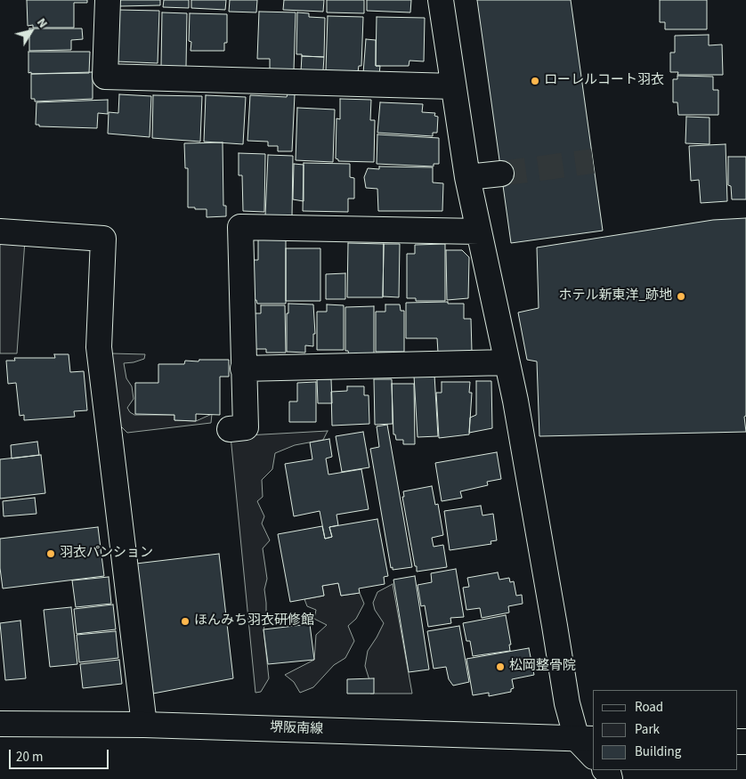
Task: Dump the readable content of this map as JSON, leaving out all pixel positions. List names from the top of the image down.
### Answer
{
  "streets": {
    "street": ["堺阪南線"]
  },
  "places": [
    "ローレルコート羽衣",
    "ホテル新東洋_跡地",
    "羽衣パンション",
    "ほんみち羽衣研修館",
    "松岡整骨院"
  ],
  "legend": ["Road", "Park", "Building"],
  "scale_bar": "20 m",
  "north": "top right"
}
